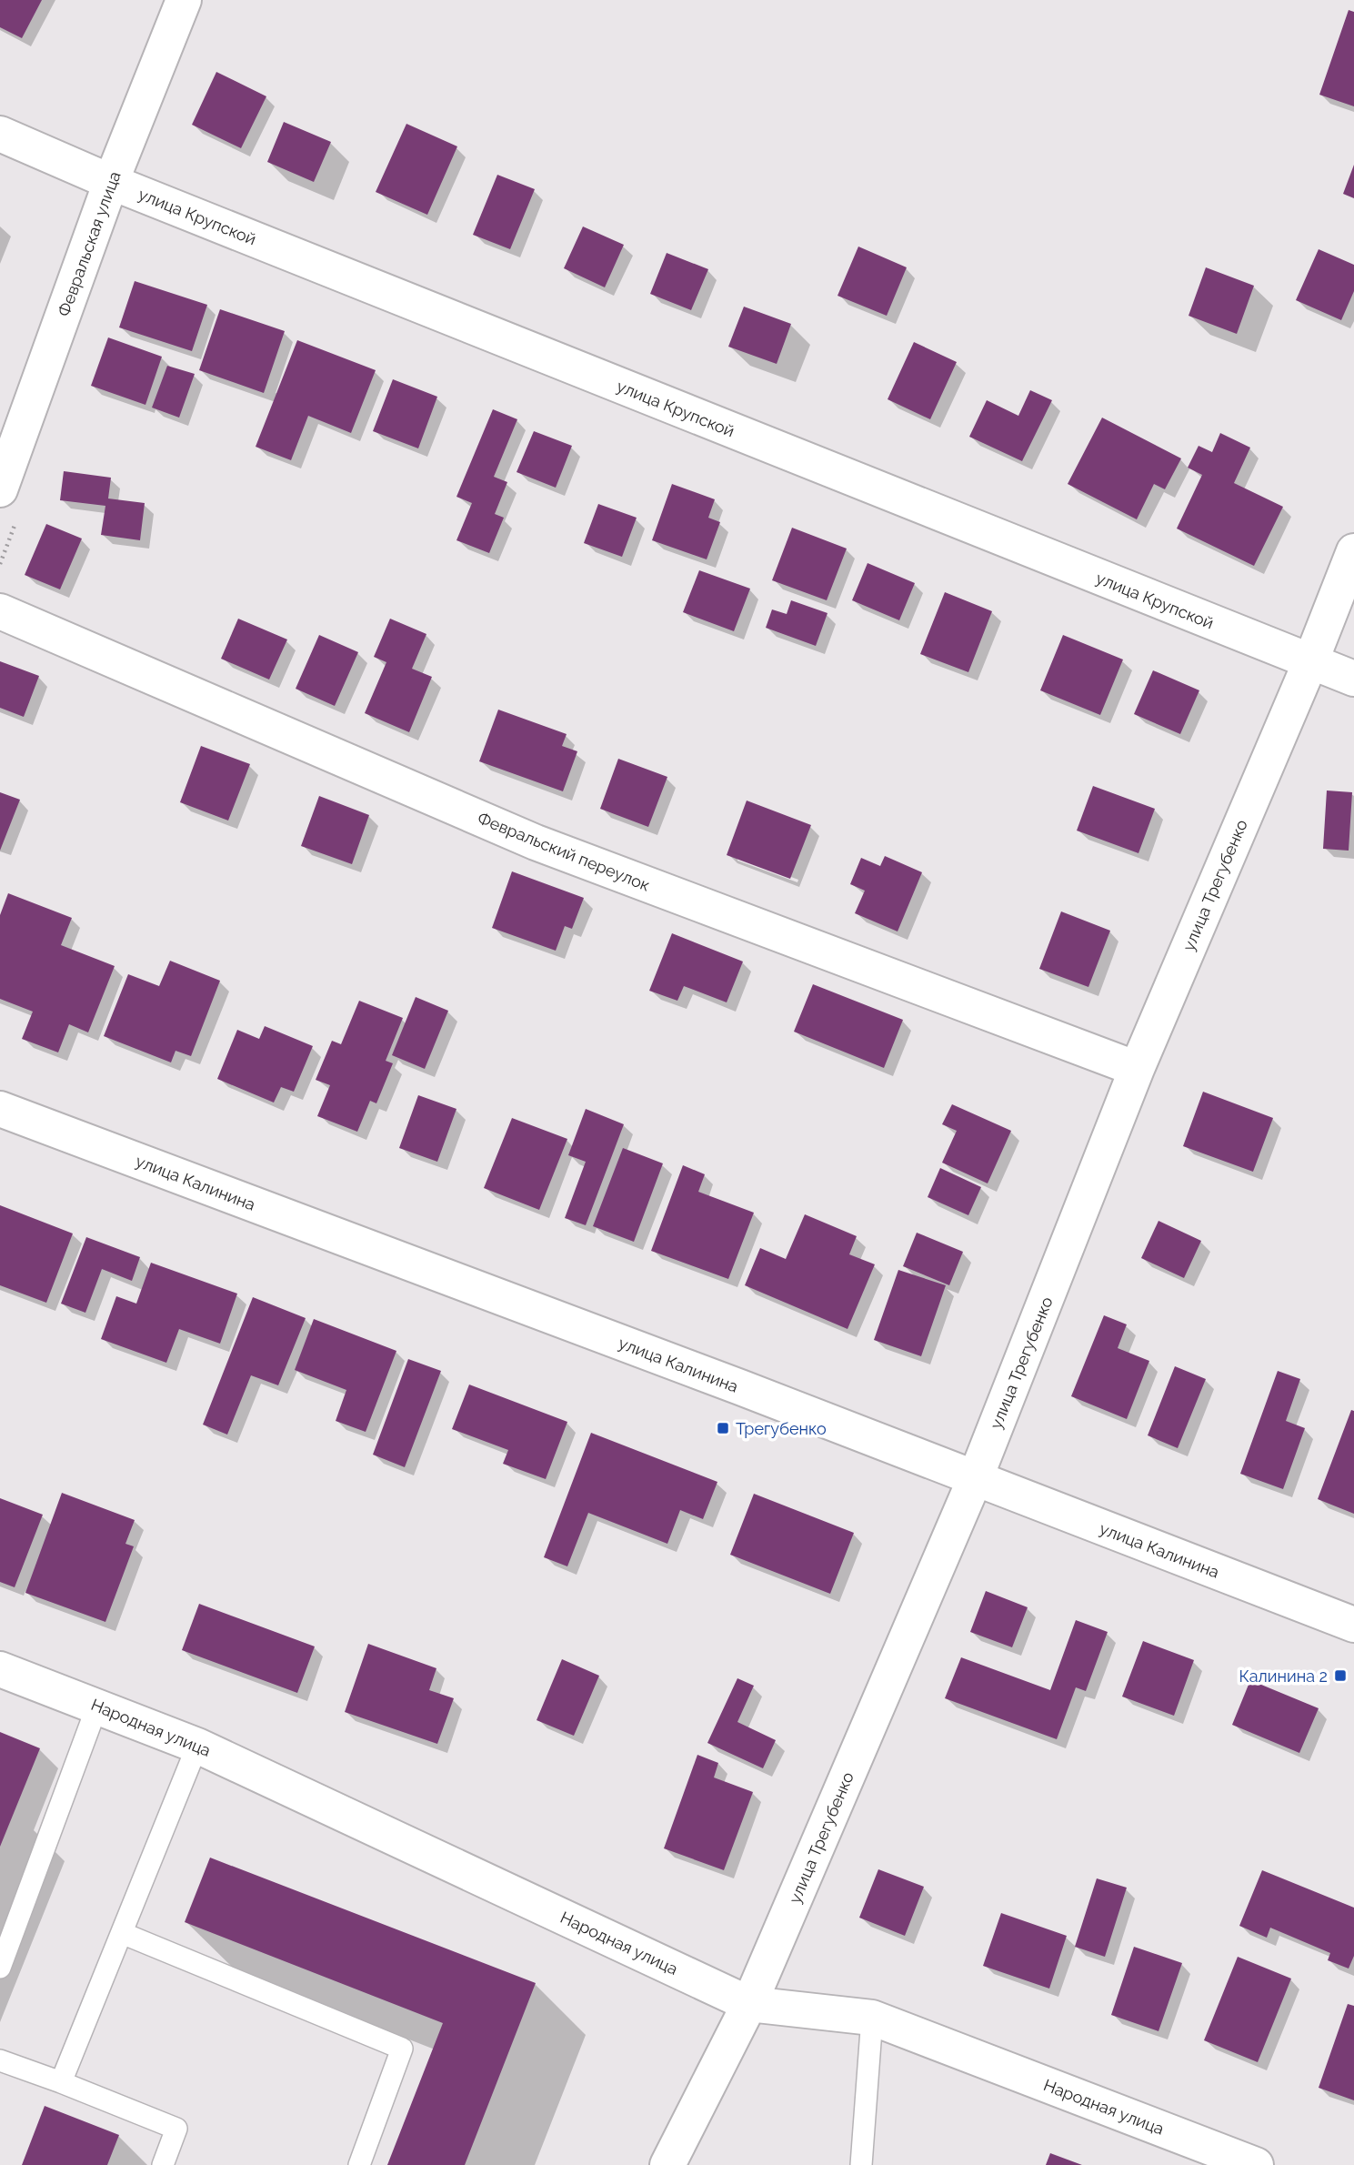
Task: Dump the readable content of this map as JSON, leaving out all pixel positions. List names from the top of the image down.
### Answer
{
  "streets": {
    "street": [
      "улица Крупской",
      "Февральская улица",
      "Февральский переулок",
      "улица Трегубенко",
      "улица Калинина",
      "Народная улица"
    ]
  },
  "crossings": [
    ["улица Крупской", "Февральская улица"],
    ["улица Крупской", "улица Трегубенко"],
    ["Февральский переулок", "улица Трегубенко"],
    ["улица Трегубенко", "улица Калинина"],
    ["улица Трегубенко", "Народная улица"]
  ],
  "places": {
    "transit": ["Трегубенко", "Калинина 2"]
  }
}
